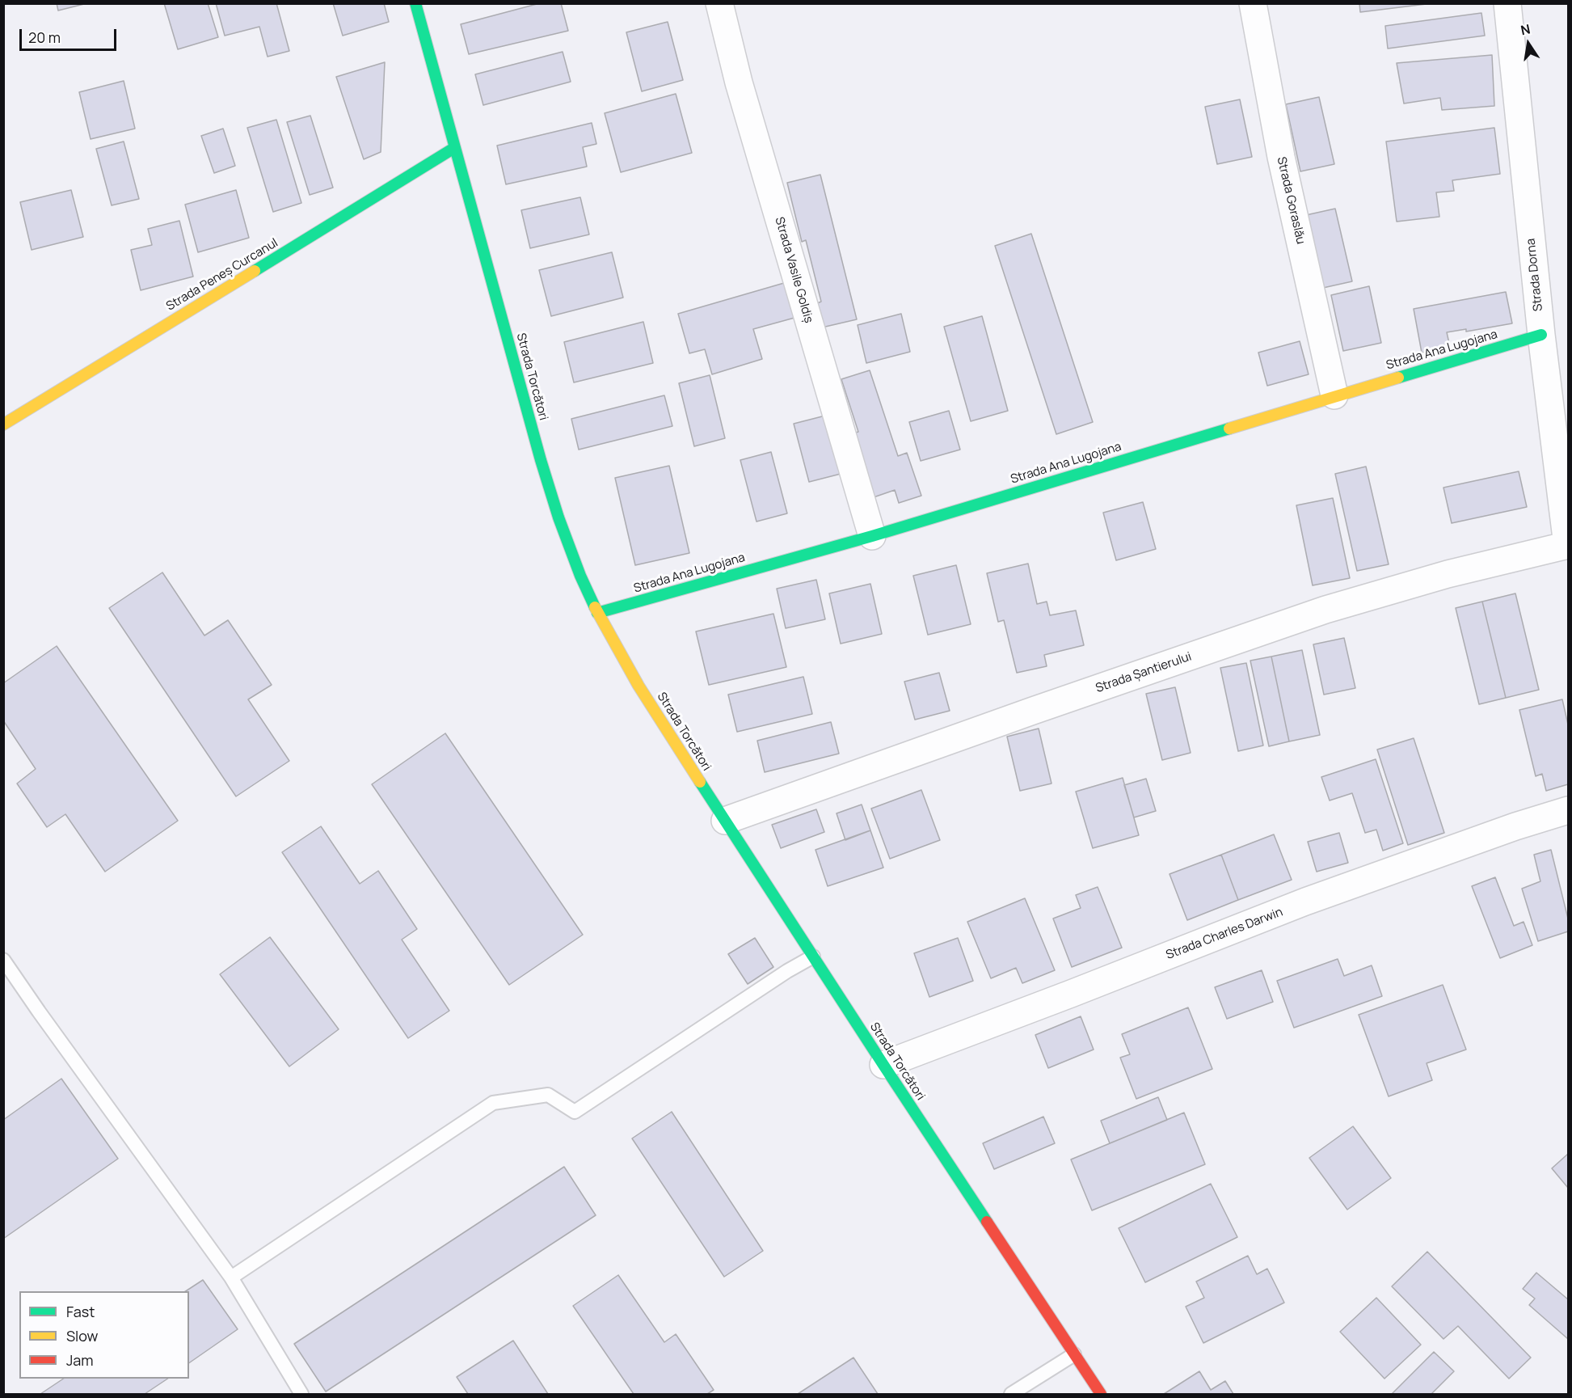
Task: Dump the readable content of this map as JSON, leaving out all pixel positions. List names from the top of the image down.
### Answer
{
  "streets": {
    "street": [
      "Strada Goraslău",
      "Strada Vasile Goldiș",
      "Strada Peneș Curcanul",
      "Strada Dorna",
      "Strada Ana Lugojana",
      "Strada Torcători",
      "Strada Șantierului",
      "Strada Charles Darwin"
    ]
  },
  "crossings": [
    ["Strada Goraslău", "Strada Ana Lugojana"],
    ["Strada Vasile Goldiș", "Strada Ana Lugojana"],
    ["Strada Peneș Curcanul", "Strada Torcători"],
    ["Strada Dorna", "Strada Ana Lugojana"],
    ["Strada Dorna", "Strada Șantierului"],
    ["Strada Ana Lugojana", "Strada Torcători"],
    ["Strada Torcători", "Strada Șantierului"],
    ["Strada Torcători", "Strada Charles Darwin"]
  ],
  "legend": ["Fast", "Slow", "Jam"],
  "scale_bar": "20 m",
  "north": "top"
}
